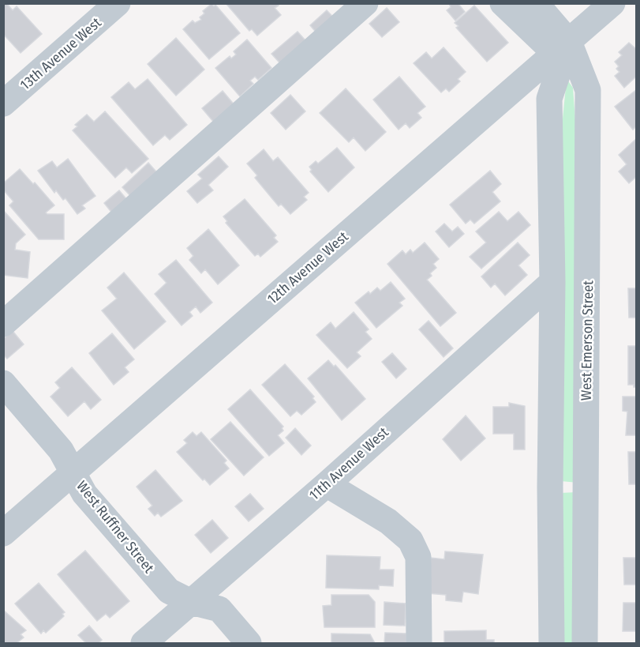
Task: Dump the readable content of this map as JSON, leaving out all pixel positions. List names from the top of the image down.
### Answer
{
  "streets": {
    "street": [
      "13th Avenue West",
      "12th Avenue West",
      "West Emerson Street",
      "11th Avenue West",
      "West Ruffner Street"
    ]
  },
  "crossings": [
    ["12th Avenue West", "West Emerson Street"],
    ["12th Avenue West", "West Ruffner Street"],
    ["11th Avenue West", "West Ruffner Street"]
  ]
}
